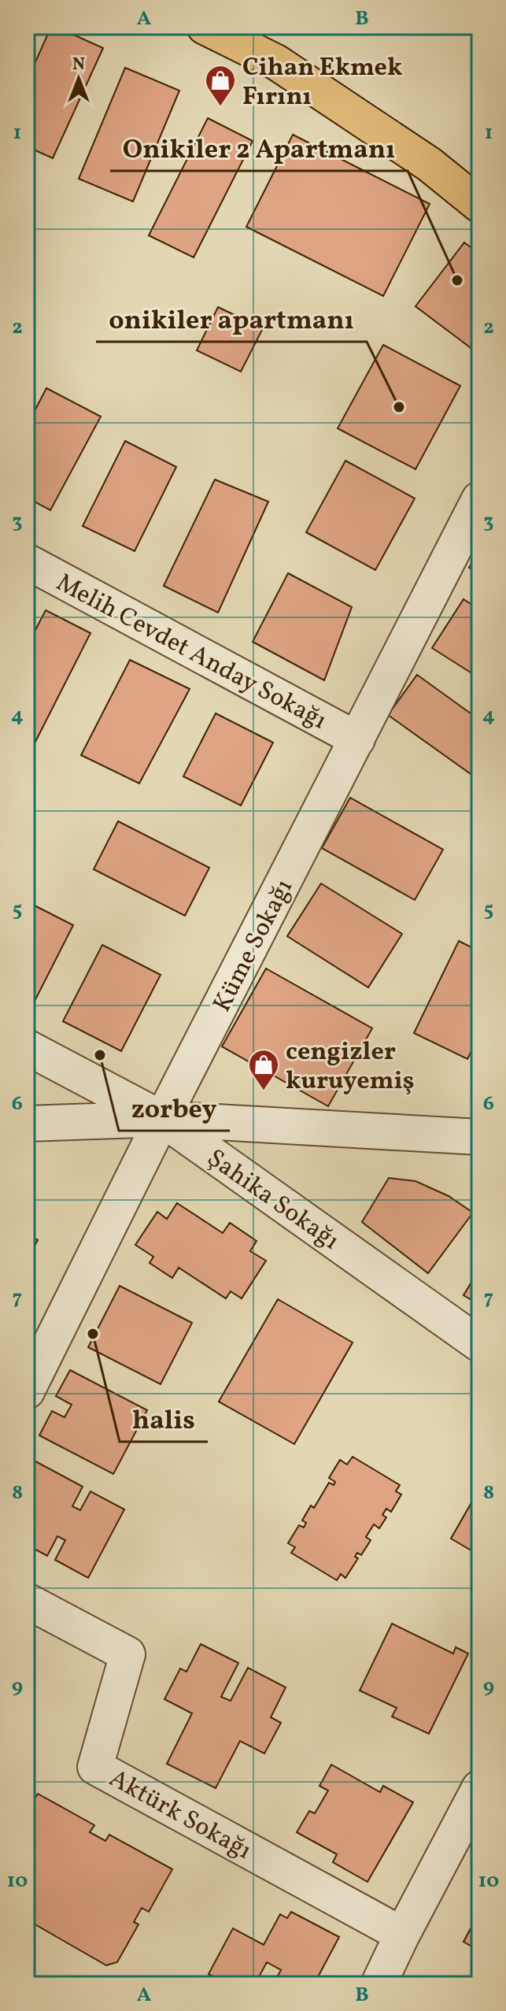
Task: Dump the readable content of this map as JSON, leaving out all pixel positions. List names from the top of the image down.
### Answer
{
  "streets": {
    "street": [
      "Melih Cevdet Anday Sokağı",
      "Küme Sokağı",
      "Şahika Sokağı",
      "Aktürk Sokağı"
    ]
  },
  "crossings": [
    ["Melih Cevdet Anday Sokağı", "Küme Sokağı"],
    ["Küme Sokağı", "Şahika Sokağı"]
  ],
  "places": {
    "shop": ["Cihan Ekmek Fırını", "cengizler kuruyemiş"],
    "other": [
      "Onikiler 2 Apartmanı",
      "onikiler apartmanı",
      "zorbey",
      "halis"
    ]
  },
  "north": "top",
  "grid": {
    "columns": ["A", "B"],
    "rows": [
      "1",
      "2",
      "3",
      "4",
      "5",
      "6",
      "7",
      "8",
      "9",
      "10"
    ]
  }
}
